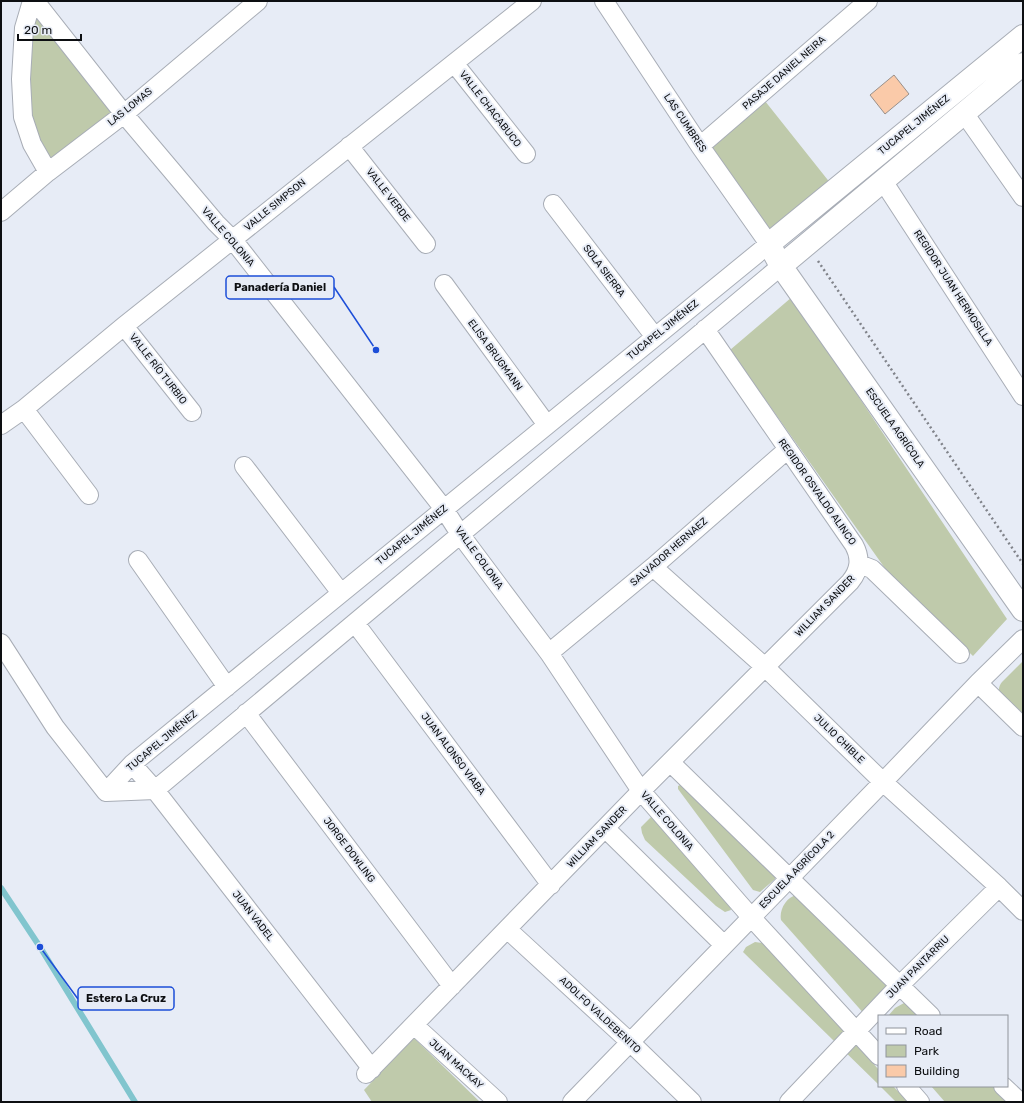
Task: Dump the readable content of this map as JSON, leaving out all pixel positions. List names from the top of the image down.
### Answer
{
  "streets": {
    "street": [
      "PASAJE DANIEL NEIRA",
      "LAS LOMAS",
      "VALLE CHACABUCO",
      "LAS CUMBRES",
      "TUCAPEL JIMÉNEZ",
      "VALLE VERDE",
      "VALLE SIMPSON",
      "VALLE COLONIA",
      "SOLA SIERRA",
      "REGIDOR JUAN HERMOSILLA",
      "ELISA BRUGMANN",
      "VALLE RÍO TURBIO",
      "ESCUELA AGRÍCOLA",
      "REGIDOR OSVALDO ALINCO",
      "SALVADOR HERNAEZ",
      "WILLIAM SANDER",
      "JULIO CHIBLE",
      "JUAN ALONSO VIABA",
      "JORGE DOWLING",
      "ESCUELA AGRÍCOLA 2",
      "JUAN VADEL",
      "JUAN PANTARRIU",
      "ADOLFO VALDEBENITO",
      "JUAN MACKAY"
    ]
  },
  "crossings": [
    ["PASAJE DANIEL NEIRA", "LAS CUMBRES"],
    ["LAS LOMAS", "VALLE COLONIA"],
    ["VALLE CHACABUCO", "VALLE SIMPSON"],
    ["LAS CUMBRES", "TUCAPEL JIMÉNEZ"],
    ["LAS CUMBRES", "ESCUELA AGRÍCOLA"],
    ["TUCAPEL JIMÉNEZ", "VALLE COLONIA"],
    ["TUCAPEL JIMÉNEZ", "SOLA SIERRA"],
    ["TUCAPEL JIMÉNEZ", "ELISA BRUGMANN"],
    ["TUCAPEL JIMÉNEZ", "ESCUELA AGRÍCOLA"],
    ["TUCAPEL JIMÉNEZ", "JUAN VADEL"],
    ["VALLE VERDE", "VALLE SIMPSON"],
    ["VALLE SIMPSON", "VALLE COLONIA"],
    ["VALLE SIMPSON", "VALLE RÍO TURBIO"],
    ["VALLE COLONIA", "SALVADOR HERNAEZ"],
    ["VALLE COLONIA", "WILLIAM SANDER"],
    ["VALLE COLONIA", "ESCUELA AGRÍCOLA 2"],
    ["VALLE COLONIA", "JUAN PANTARRIU"],
    ["REGIDOR OSVALDO ALINCO", "SALVADOR HERNAEZ"],
    ["REGIDOR OSVALDO ALINCO", "WILLIAM SANDER"],
    ["SALVADOR HERNAEZ", "JULIO CHIBLE"],
    ["WILLIAM SANDER", "JULIO CHIBLE"],
    ["WILLIAM SANDER", "JUAN ALONSO VIABA"],
    ["WILLIAM SANDER", "JORGE DOWLING"],
    ["WILLIAM SANDER", "JUAN VADEL"],
    ["WILLIAM SANDER", "ADOLFO VALDEBENITO"],
    ["WILLIAM SANDER", "JUAN MACKAY"],
    ["JULIO CHIBLE", "ESCUELA AGRÍCOLA 2"],
    ["JULIO CHIBLE", "JUAN PANTARRIU"],
    ["ESCUELA AGRÍCOLA 2", "ADOLFO VALDEBENITO"]
  ],
  "places": ["Panadería Daniel", "Estero La Cruz"],
  "legend": ["Road", "Park", "Building"],
  "scale_bar": "20 m"
}
